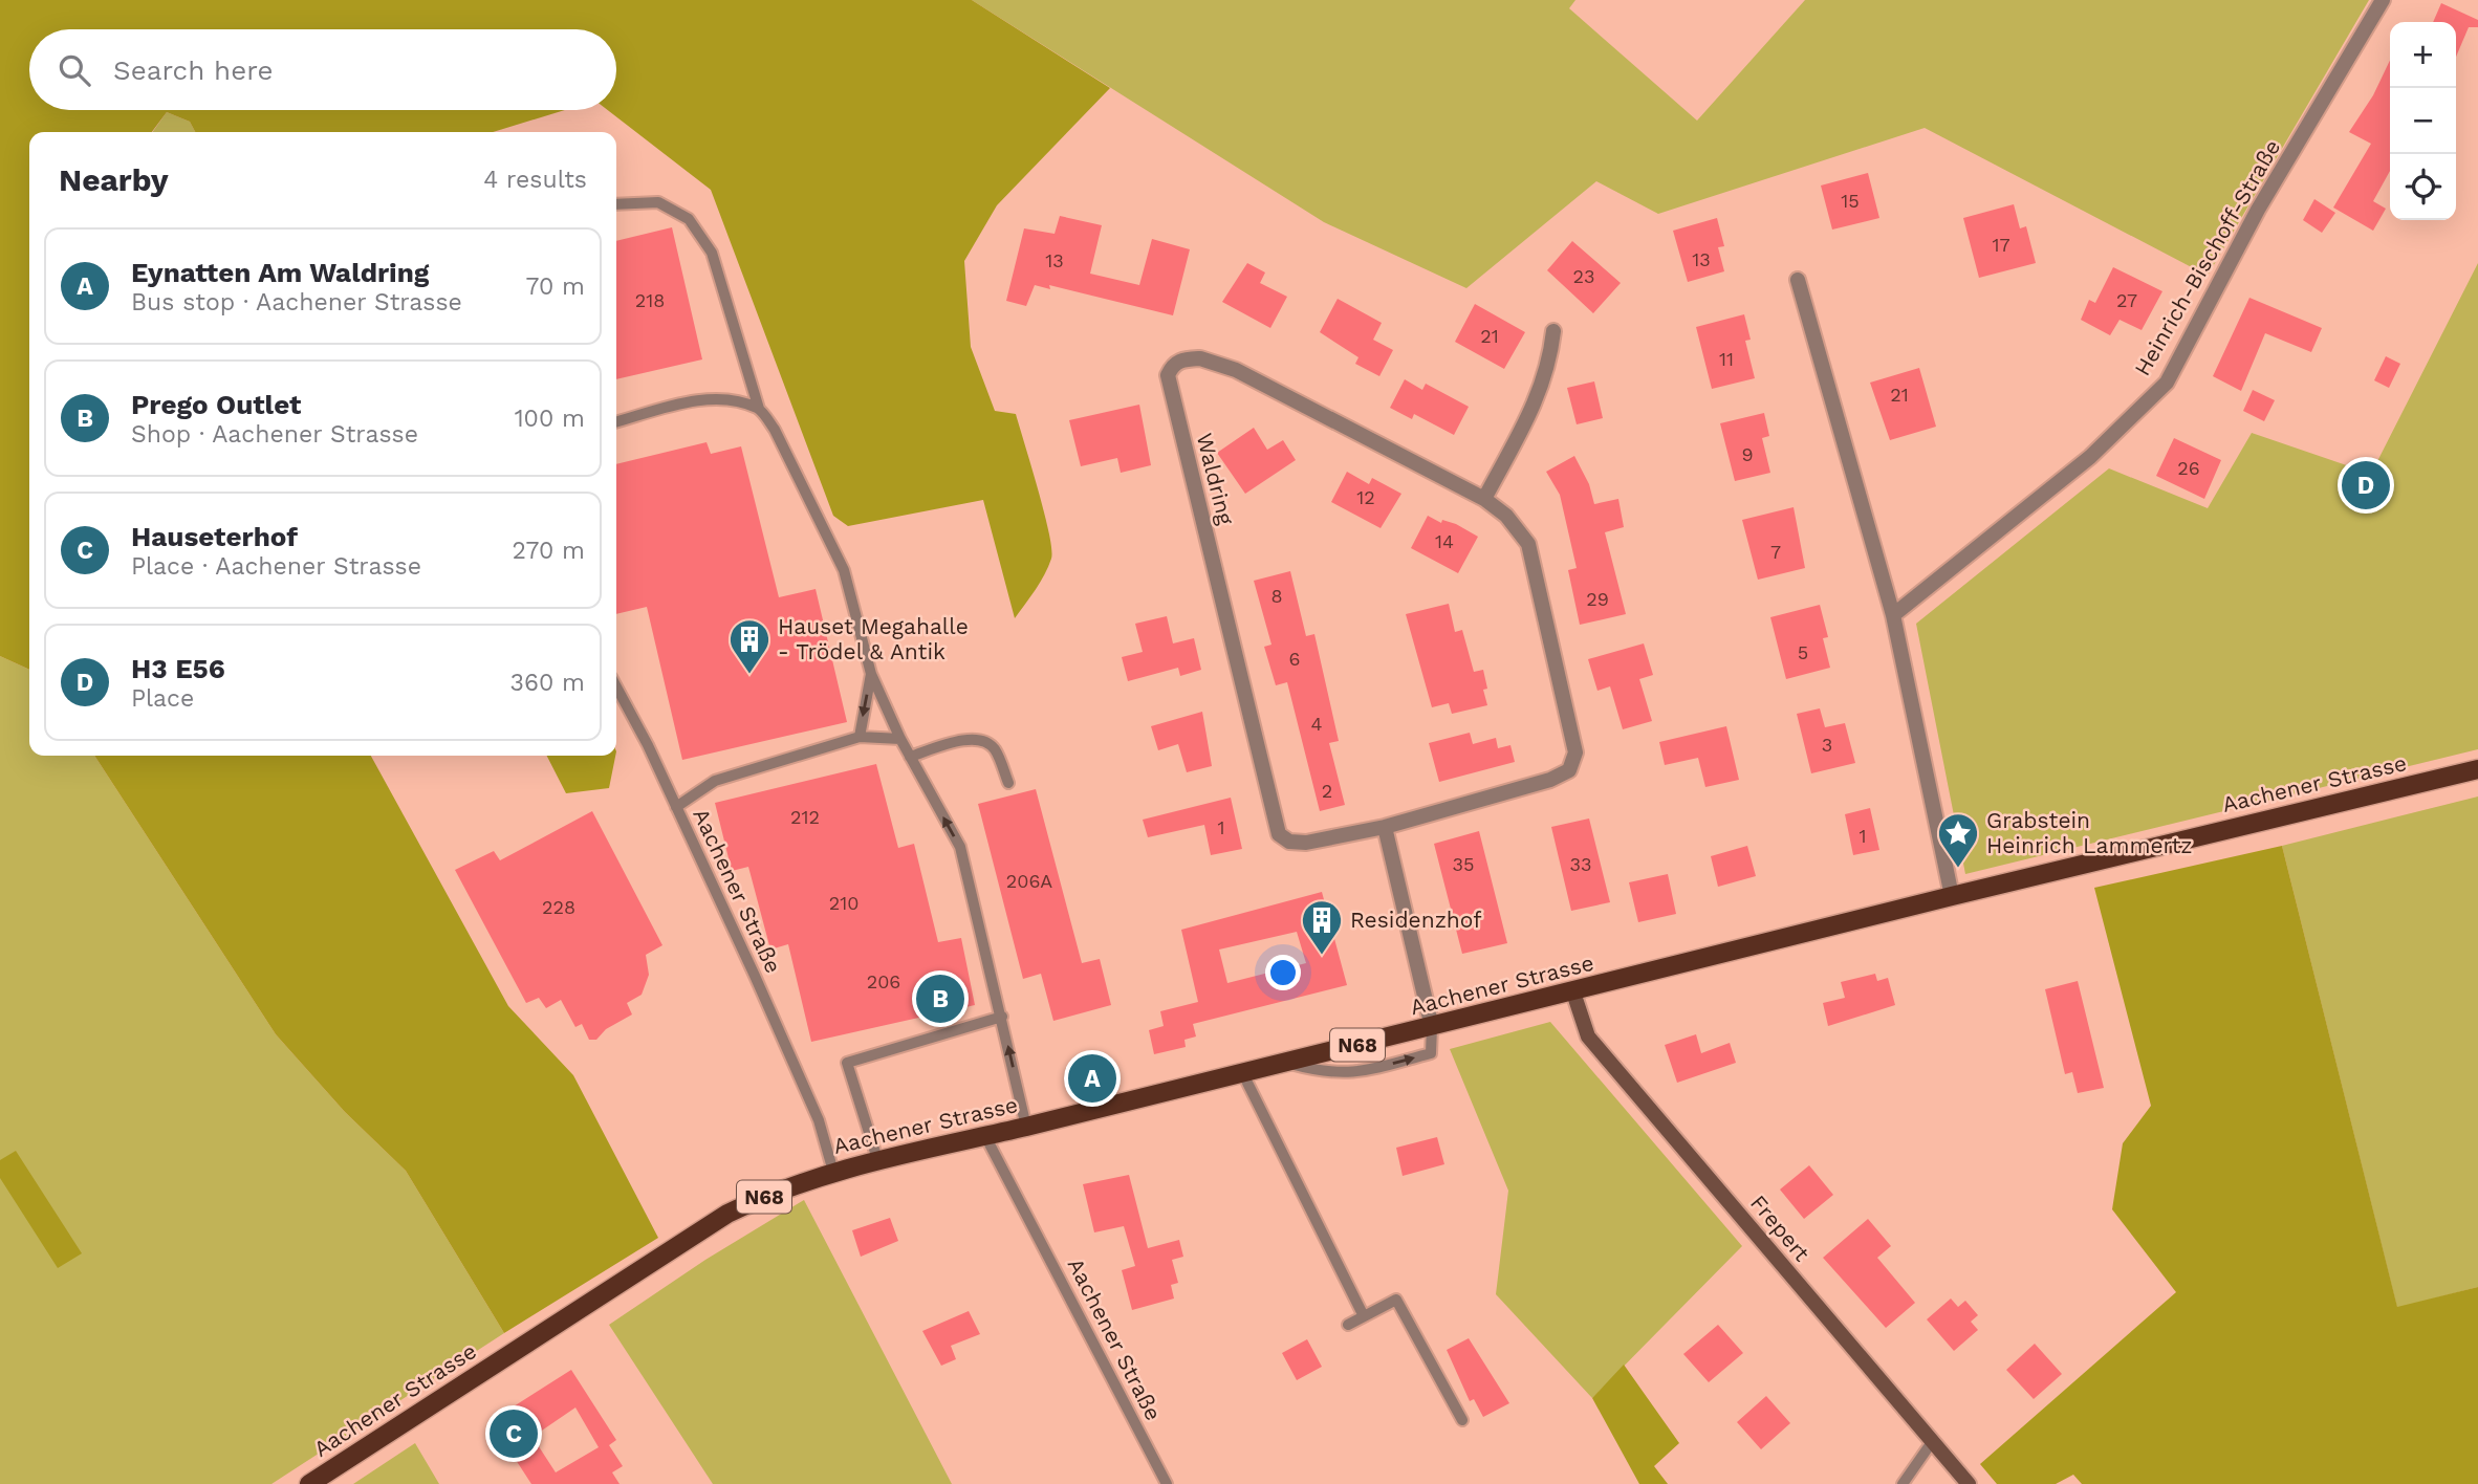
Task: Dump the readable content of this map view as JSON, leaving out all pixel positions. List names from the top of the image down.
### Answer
{
  "streets": {
    "main road": ["Aachener Strasse", "N68"],
    "street": ["Heinrich-Bischoff-Straße", "Waldring", "Frepert"],
    "lane": ["Aachener Straße"]
  },
  "crossings": [
    ["Aachener Strasse", "Aachener Straße"],
    ["Aachener Strasse", "Frepert"]
  ],
  "places": {
    "building": ["Hauset Megahalle - Trödel & Antik", "Residenzhof"],
    "place": ["Grabstein Heinrich Lammertz"]
  },
  "house_numbers": [
    "15",
    "17",
    "13",
    "13",
    "23",
    "218",
    "27",
    "21",
    "11",
    "21",
    "9",
    "26",
    "12",
    "14",
    "7",
    "8",
    "29",
    "5",
    "6",
    "4",
    "3",
    "2",
    "212",
    "1",
    "1",
    "35",
    "33",
    "206A",
    "210",
    "228",
    "206"
  ],
  "page": {
    "map_buttons": ["+", "−"],
    "search": "Search here",
    "heading": ["Nearby", "4 results"],
    "list": [
      {
        "mark": "A",
        "name": "Eynatten Am Waldring",
        "note": "Bus stop · Aachener Strasse",
        "value": "70 m"
      },
      {
        "mark": "B",
        "name": "Prego Outlet",
        "note": "Shop · Aachener Strasse",
        "value": "100 m"
      },
      {
        "mark": "C",
        "name": "Hauseterhof",
        "note": "Place · Aachener Strasse",
        "value": "270 m"
      },
      {
        "mark": "D",
        "name": "H3 E56",
        "note": "Place",
        "value": "360 m"
      }
    ],
    "pins": [
      "D",
      "B",
      "A",
      "C"
    ]
  }
}
